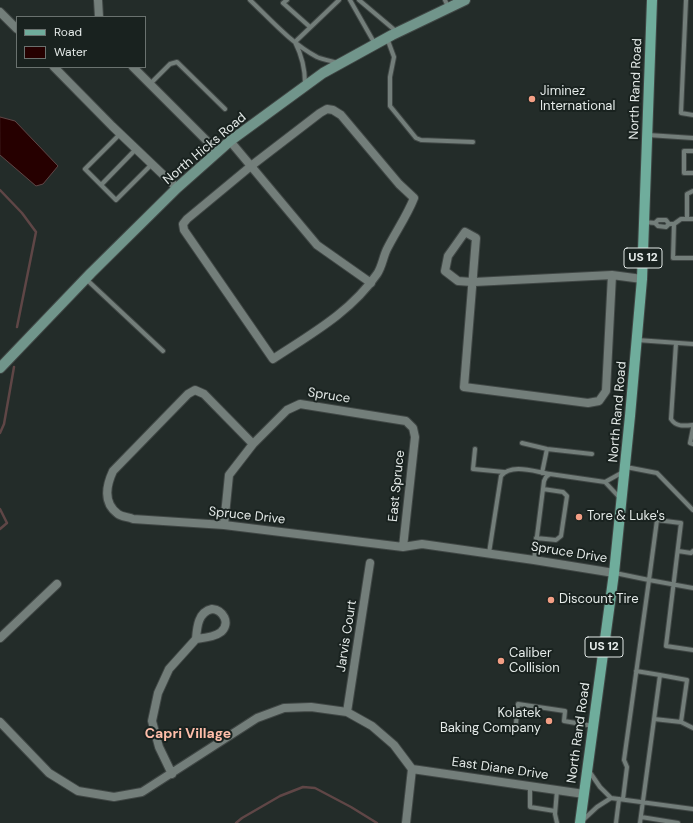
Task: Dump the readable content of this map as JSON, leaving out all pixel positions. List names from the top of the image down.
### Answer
{
  "streets": {
    "main road": ["North Rand Road", "North Hicks Road", "US 12"],
    "street": [
      "Spruce",
      "East Spruce",
      "Spruce Drive",
      "Jarvis Court",
      "East Diane Drive"
    ]
  },
  "crossings": [
    ["North Rand Road", "Spruce Drive"],
    ["North Rand Road", "East Diane Drive"],
    ["Spruce", "East Spruce"],
    ["Spruce", "Spruce Drive"],
    ["East Spruce", "Spruce Drive"]
  ],
  "districts": ["Capri Village"],
  "places": [
    "Jiminez International",
    "Tore & Luke's",
    "Discount Tire",
    "Caliber Collision",
    "Kolatek Baking Company"
  ],
  "legend": ["Road", "Water"]
}
